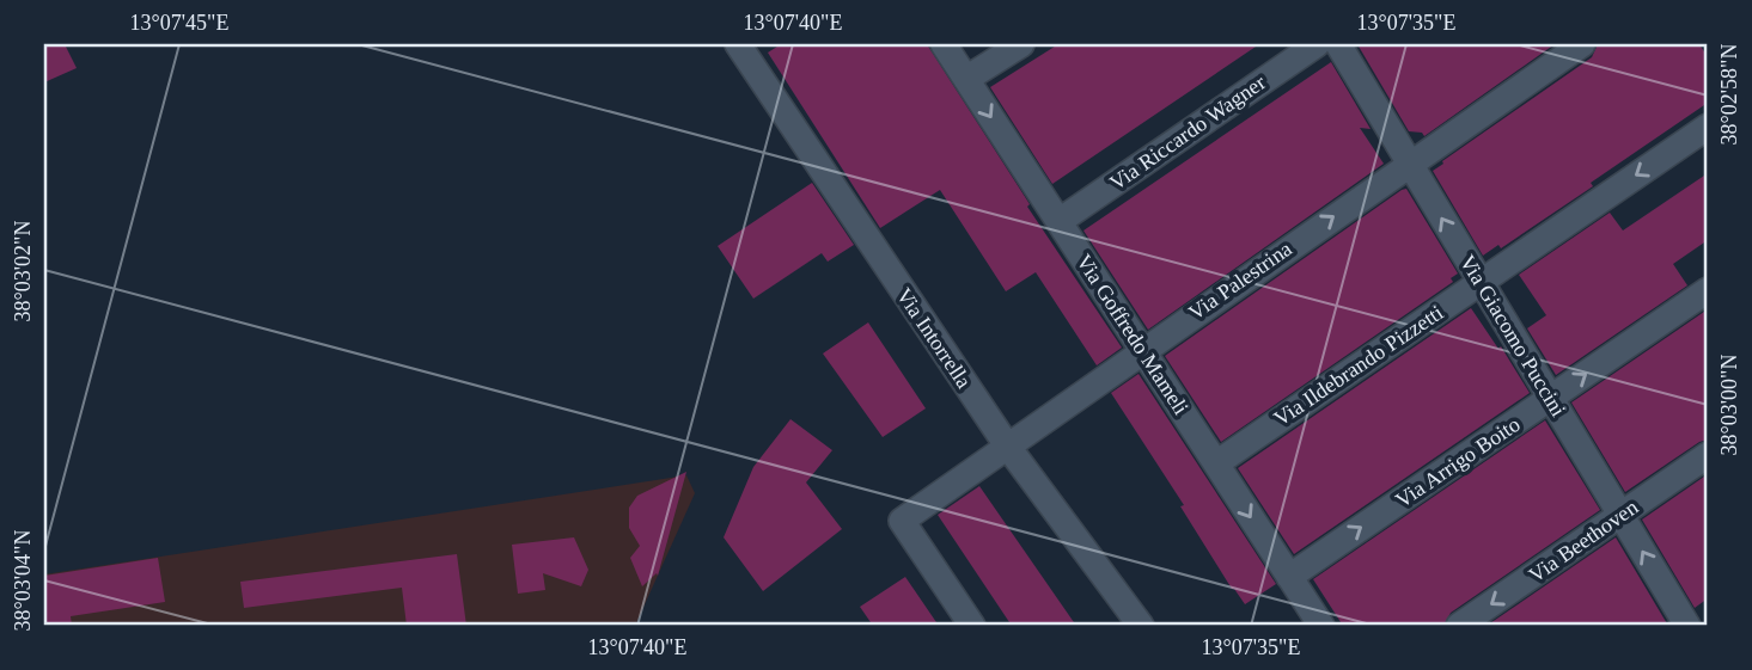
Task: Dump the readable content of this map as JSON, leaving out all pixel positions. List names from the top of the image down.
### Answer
{
  "streets": {
    "street": [
      "Via Riccardo Wagner",
      "Via Palestrina",
      "Via Goffredo Mameli",
      "Via Giacomo Puccini",
      "Via Intorrella",
      "Via Ildebrando Pizzetti",
      "Via Arrigo Boito",
      "Via Beethoven"
    ]
  },
  "crossings": [
    ["Via Riccardo Wagner", "Via Goffredo Mameli"],
    ["Via Palestrina", "Via Goffredo Mameli"],
    ["Via Palestrina", "Via Giacomo Puccini"],
    ["Via Palestrina", "Via Intorrella"],
    ["Via Goffredo Mameli", "Via Ildebrando Pizzetti"],
    ["Via Goffredo Mameli", "Via Arrigo Boito"],
    ["Via Giacomo Puccini", "Via Ildebrando Pizzetti"],
    ["Via Giacomo Puccini", "Via Arrigo Boito"],
    ["Via Giacomo Puccini", "Via Beethoven"]
  ],
  "one_way": [
    "Via Goffredo Mameli",
    "Via Giacomo Puccini",
    "Via Ildebrando Pizzetti",
    "Via Arrigo Boito",
    "Via Beethoven"
  ],
  "coordinates": [
    "13°07'45\"E",
    "13°07'40\"E",
    "13°07'35\"E",
    "38°02'58\"N",
    "38°03'02\"N",
    "38°03'00\"N",
    "38°03'04\"N"
  ]
}
